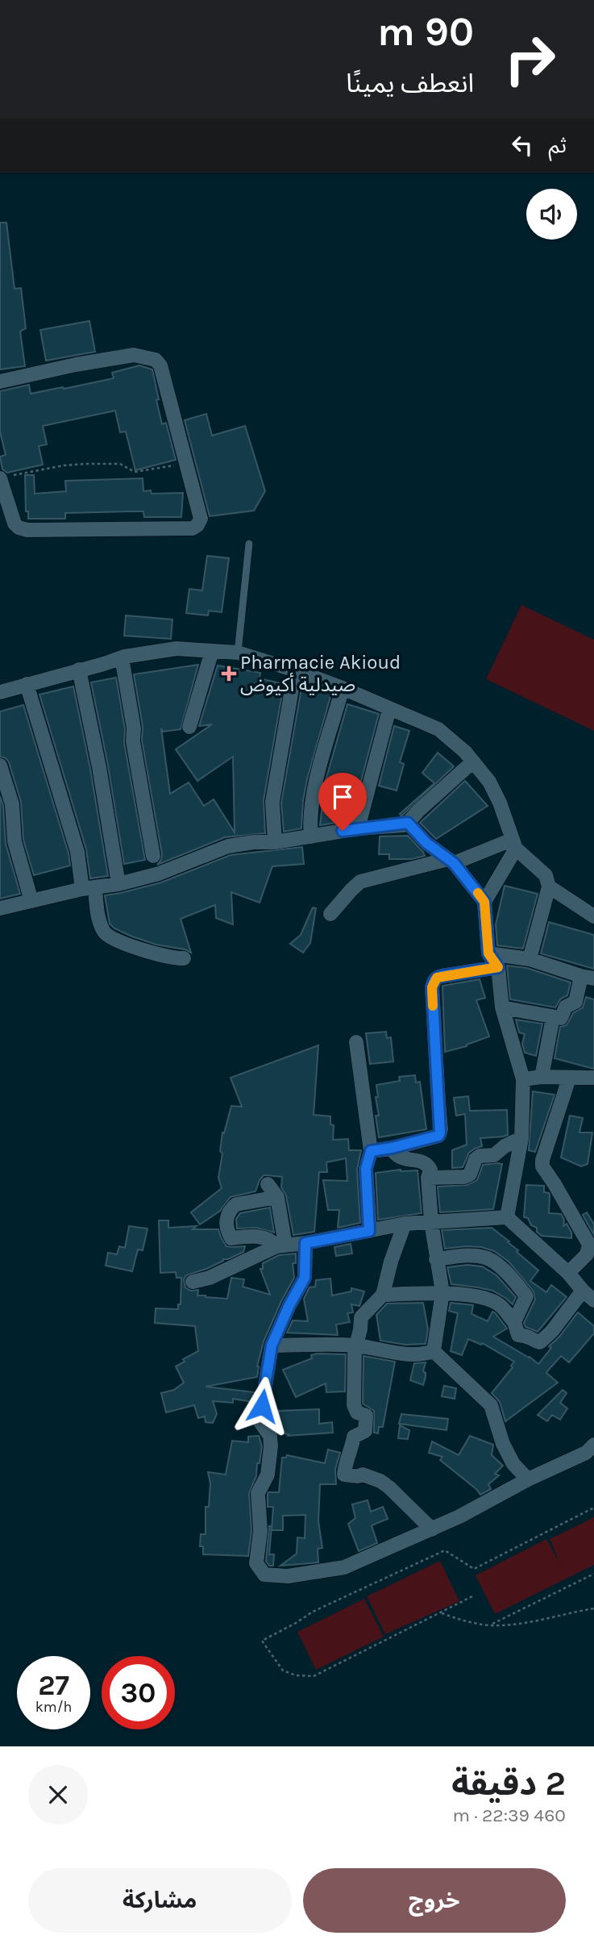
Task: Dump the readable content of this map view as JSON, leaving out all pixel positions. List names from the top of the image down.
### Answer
{
  "places": {
    "health": ["Pharmacie Akioud صيدلية أكيوض"]
  },
  "page": {
    "turn": ["90 m", "انعطف يمينًا"],
    "then": "ثم",
    "speed": "27 km/h",
    "limit": "30",
    "heading": ["2 دقيقة", "460 m · 22:39"],
    "buttons": ["خروج", "مشاركة"]
  }
}
